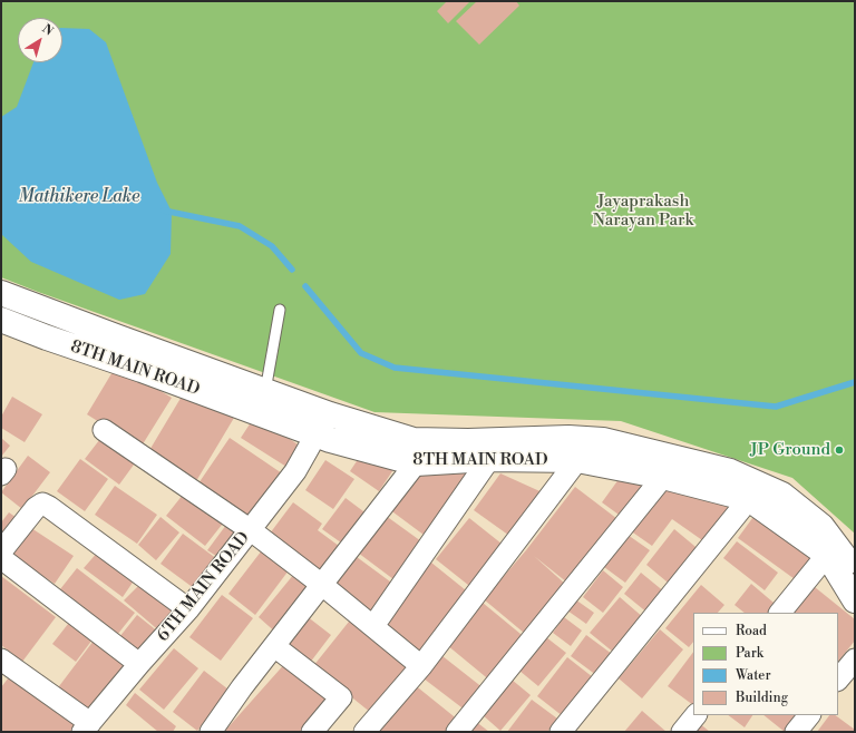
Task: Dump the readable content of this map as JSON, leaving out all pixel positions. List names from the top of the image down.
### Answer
{
  "streets": {
    "street": ["8TH MAIN ROAD", "6TH MAIN ROAD"]
  },
  "crossings": [
    ["8TH MAIN ROAD", "6TH MAIN ROAD"]
  ],
  "water": ["Mathikere Lake"],
  "parks": ["Jayaprakash Narayan Park"],
  "places": ["JP Ground"],
  "legend": [
    "Road",
    "Park",
    "Water",
    "Building"
  ],
  "north": "top right"
}
